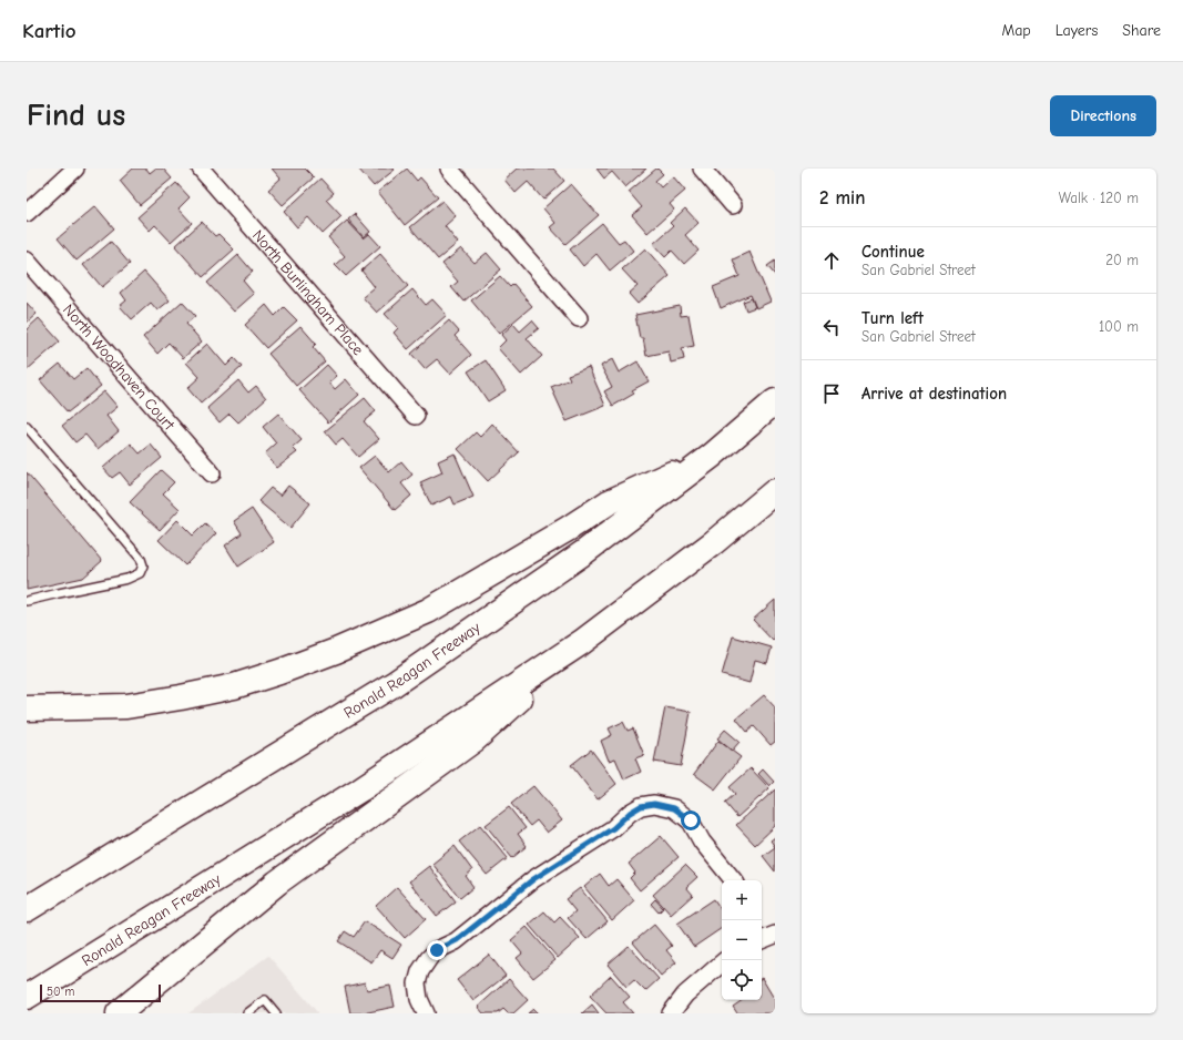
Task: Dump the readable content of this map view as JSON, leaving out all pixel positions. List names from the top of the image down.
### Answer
{
  "streets": {
    "highway": ["Ronald Reagan Freeway"],
    "street": ["North Burlingham Place", "North Woodhaven Court"]
  },
  "scale_bar": "50 m",
  "page": {
    "header": "Kartio",
    "nav": ["Map", "Layers", "Share"],
    "buttons": "Directions",
    "title": "Find us",
    "heading": ["2 min", "Walk · 120 m"],
    "list": [
      ["Continue", "San Gabriel Street", "20 m"],
      ["Turn left", "San Gabriel Street", "100 m"],
      "Arrive at destination"
    ],
    "map_buttons": ["+", "−"],
    "scale": "50 m"
  }
}
